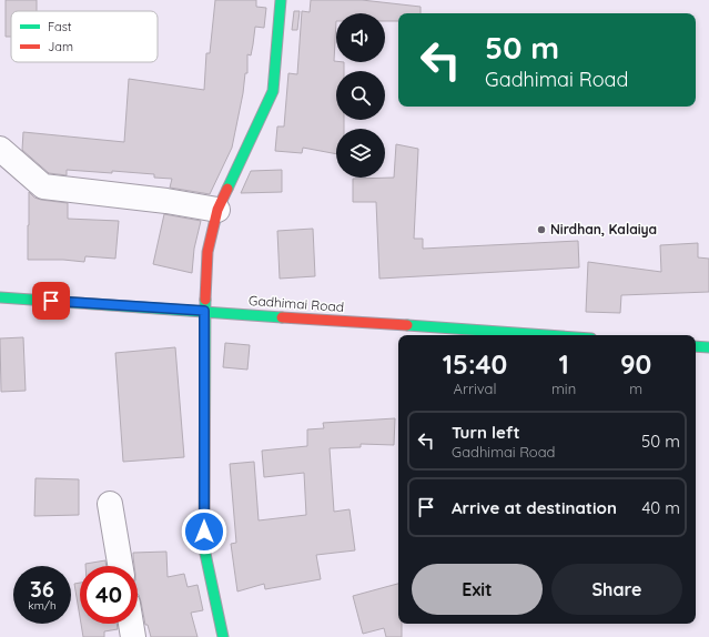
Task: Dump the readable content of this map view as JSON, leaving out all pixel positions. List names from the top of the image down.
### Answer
{
  "streets": {
    "street": ["Gadhimai Road"]
  },
  "places": ["Nirdhan, Kalaiya"],
  "legend": ["Fast", "Jam"],
  "page": {
    "turn": ["50 m", "Gadhimai Road"],
    "eta": [
      "15:40",
      "Arrival",
      "1",
      "min",
      "90",
      "m"
    ],
    "list": [
      {
        "name": "Turn left",
        "note": "Gadhimai Road",
        "value": "50 m"
      },
      {
        "name": "Arrive at destination",
        "value": "40 m"
      }
    ],
    "buttons": ["Exit", "Share"],
    "speed": "36 km/h",
    "limit": "40"
  }
}
